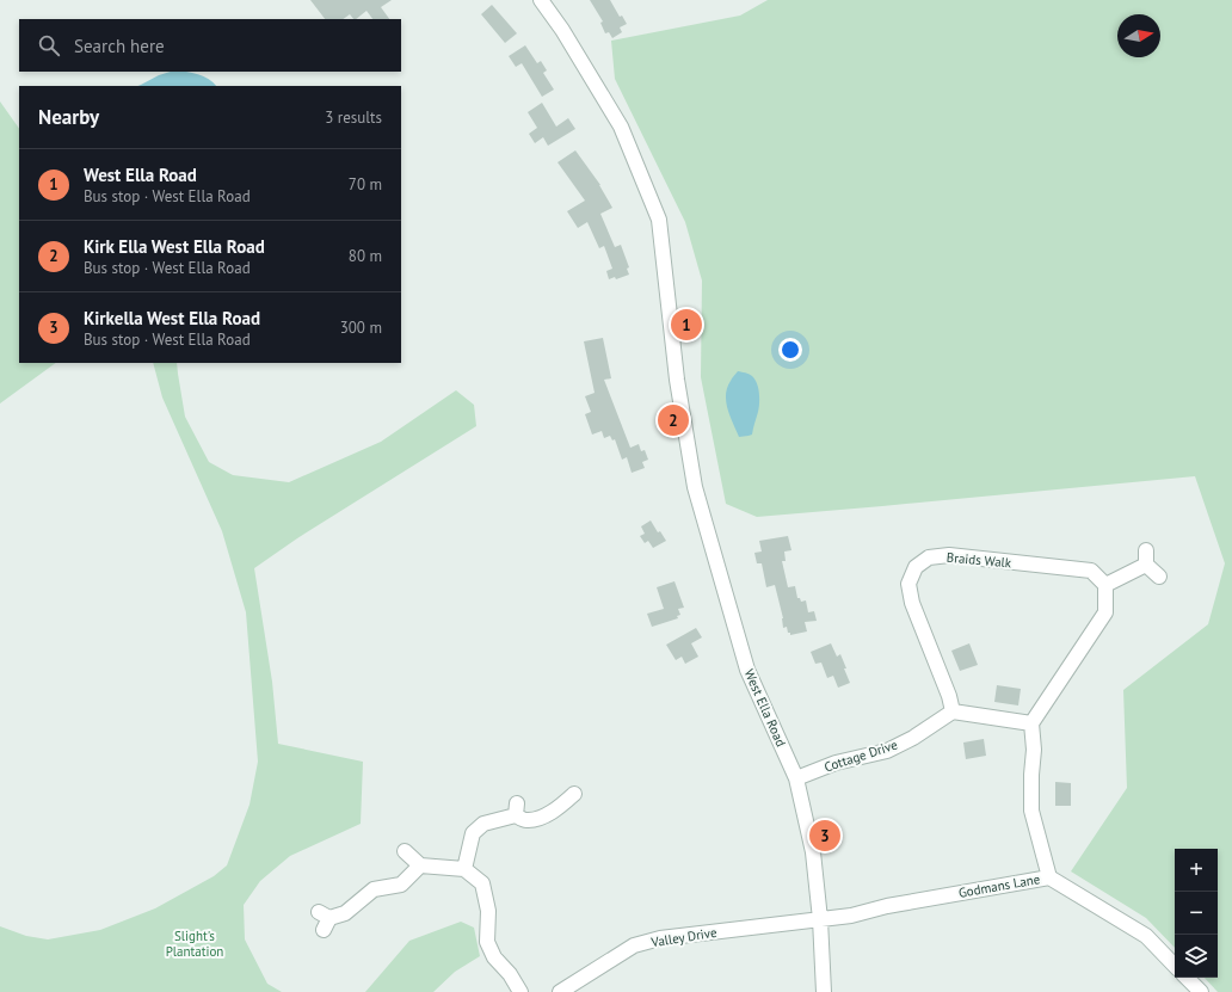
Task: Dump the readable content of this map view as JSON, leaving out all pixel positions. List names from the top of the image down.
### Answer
{
  "streets": {
    "street": [
      "Braids Walk",
      "West Ella Road",
      "Cottage Drive",
      "Godmans Lane",
      "Valley Drive"
    ]
  },
  "crossings": [
    ["Braids Walk", "Cottage Drive"],
    ["West Ella Road", "Cottage Drive"],
    ["West Ella Road", "Godmans Lane"],
    ["West Ella Road", "Valley Drive"],
    ["Godmans Lane", "Valley Drive"]
  ],
  "parks": ["Slight's Plantation"],
  "north": "right",
  "page": {
    "search": "Search here",
    "heading": ["Nearby", "3 results"],
    "list": [
      {
        "mark": "1",
        "name": "West Ella Road",
        "note": "Bus stop · West Ella Road",
        "value": "70 m"
      },
      {
        "mark": "2",
        "name": "Kirk Ella West Ella Road",
        "note": "Bus stop · West Ella Road",
        "value": "80 m"
      },
      {
        "mark": "3",
        "name": "Kirkella West Ella Road",
        "note": "Bus stop · West Ella Road",
        "value": "300 m"
      }
    ],
    "pins": ["1", "2", "3"],
    "map_buttons": ["+", "−"]
  }
}
